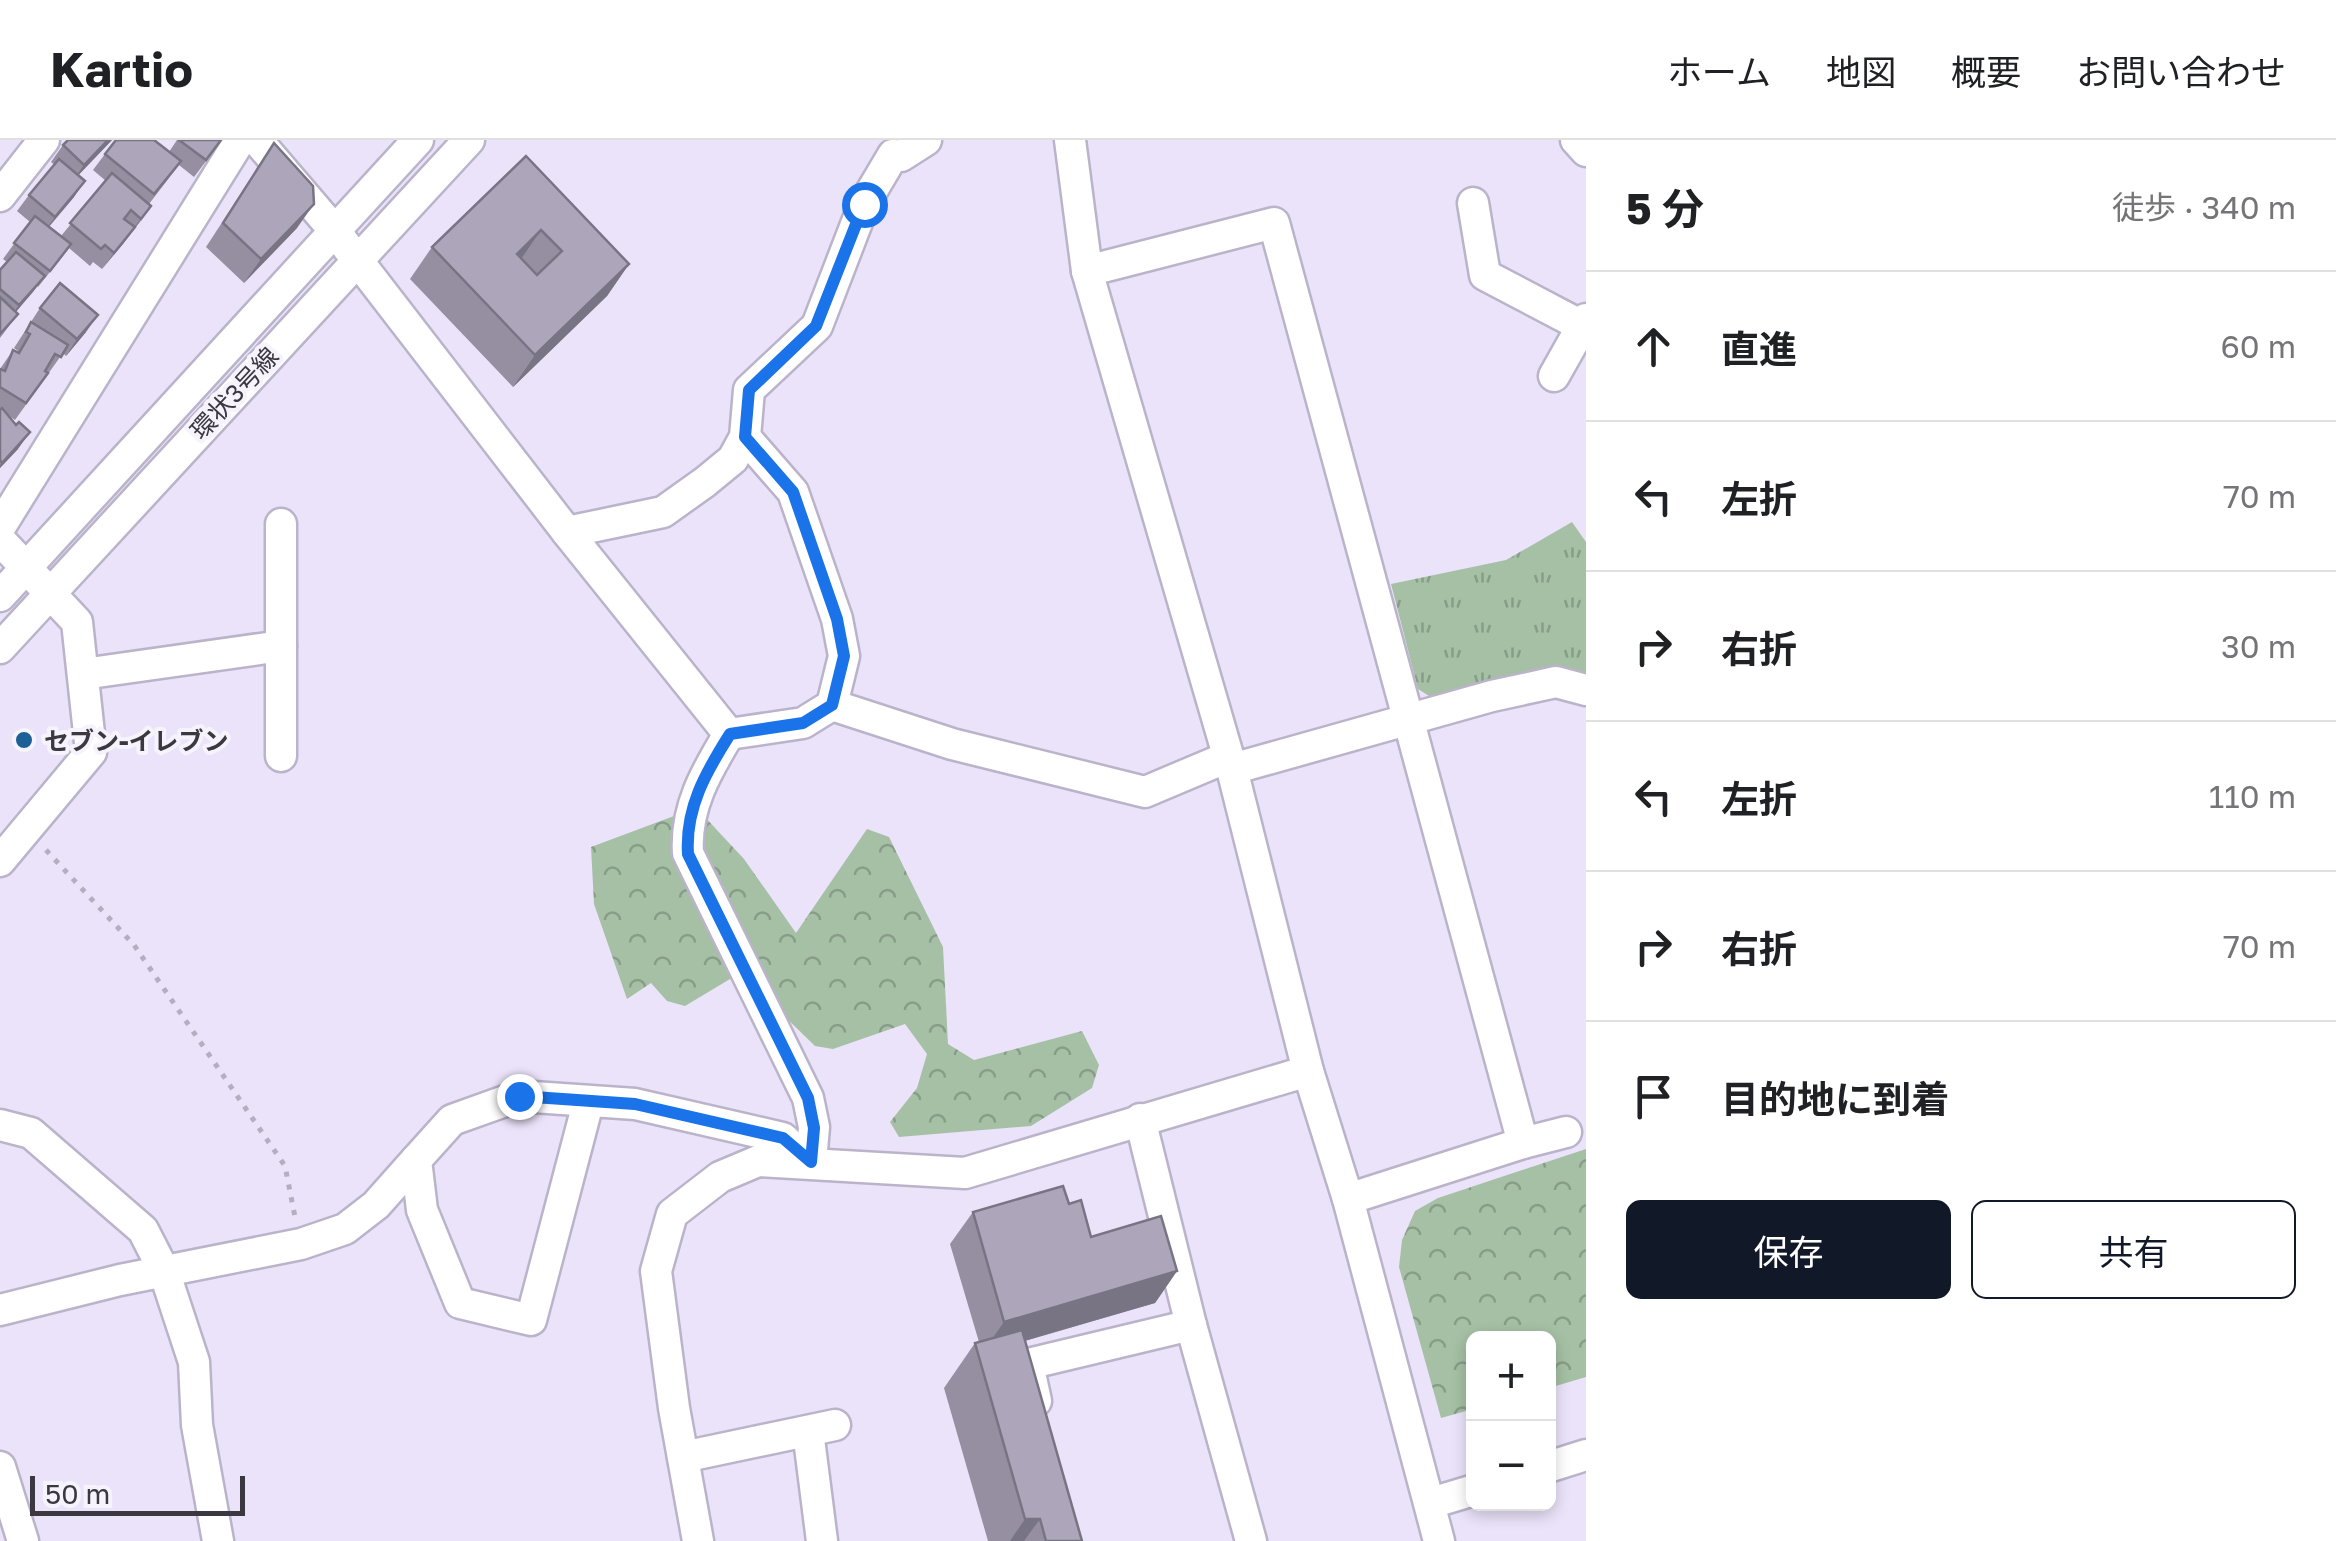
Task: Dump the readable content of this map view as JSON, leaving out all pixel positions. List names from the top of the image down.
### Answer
{
  "streets": {
    "street": ["環状3号線"]
  },
  "places": ["セブン-イレブン"],
  "scale_bar": "50 m",
  "page": {
    "header": "Kartio",
    "nav": [
      "ホーム",
      "地図",
      "概要",
      "お問い合わせ"
    ],
    "heading": ["5 分", "徒歩 · 340 m"],
    "list": [
      ["直進", "60 m"],
      ["左折", "70 m"],
      ["右折", "30 m"],
      ["左折", "110 m"],
      ["右折", "70 m"],
      "目的地に到着"
    ],
    "buttons": ["保存", "共有"],
    "map_buttons": ["+", "−"],
    "scale": "50 m"
  }
}
